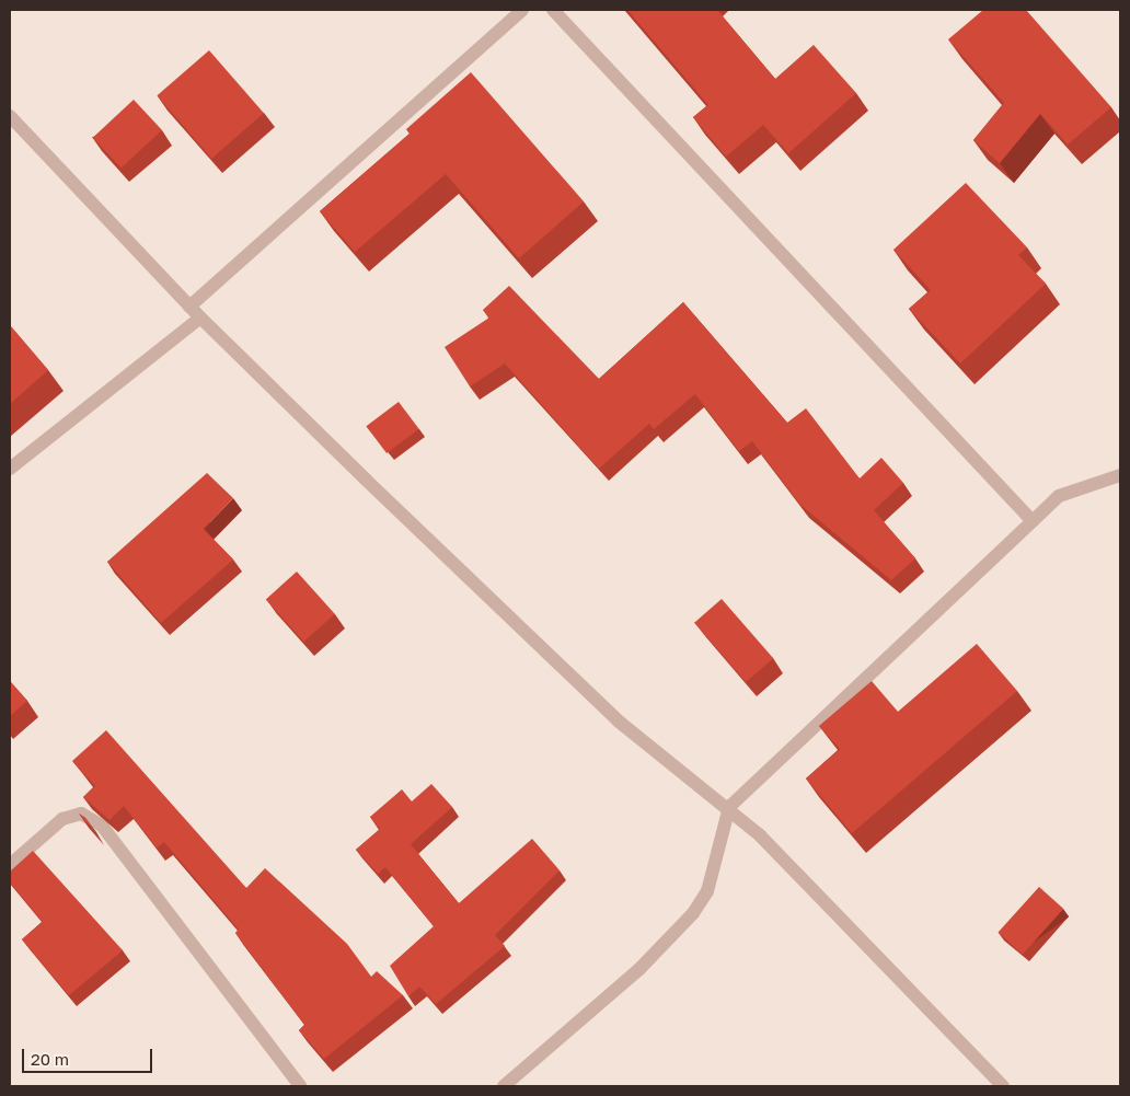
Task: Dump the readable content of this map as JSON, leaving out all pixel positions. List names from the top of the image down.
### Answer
{
  "scale_bar": "20 m"
}
